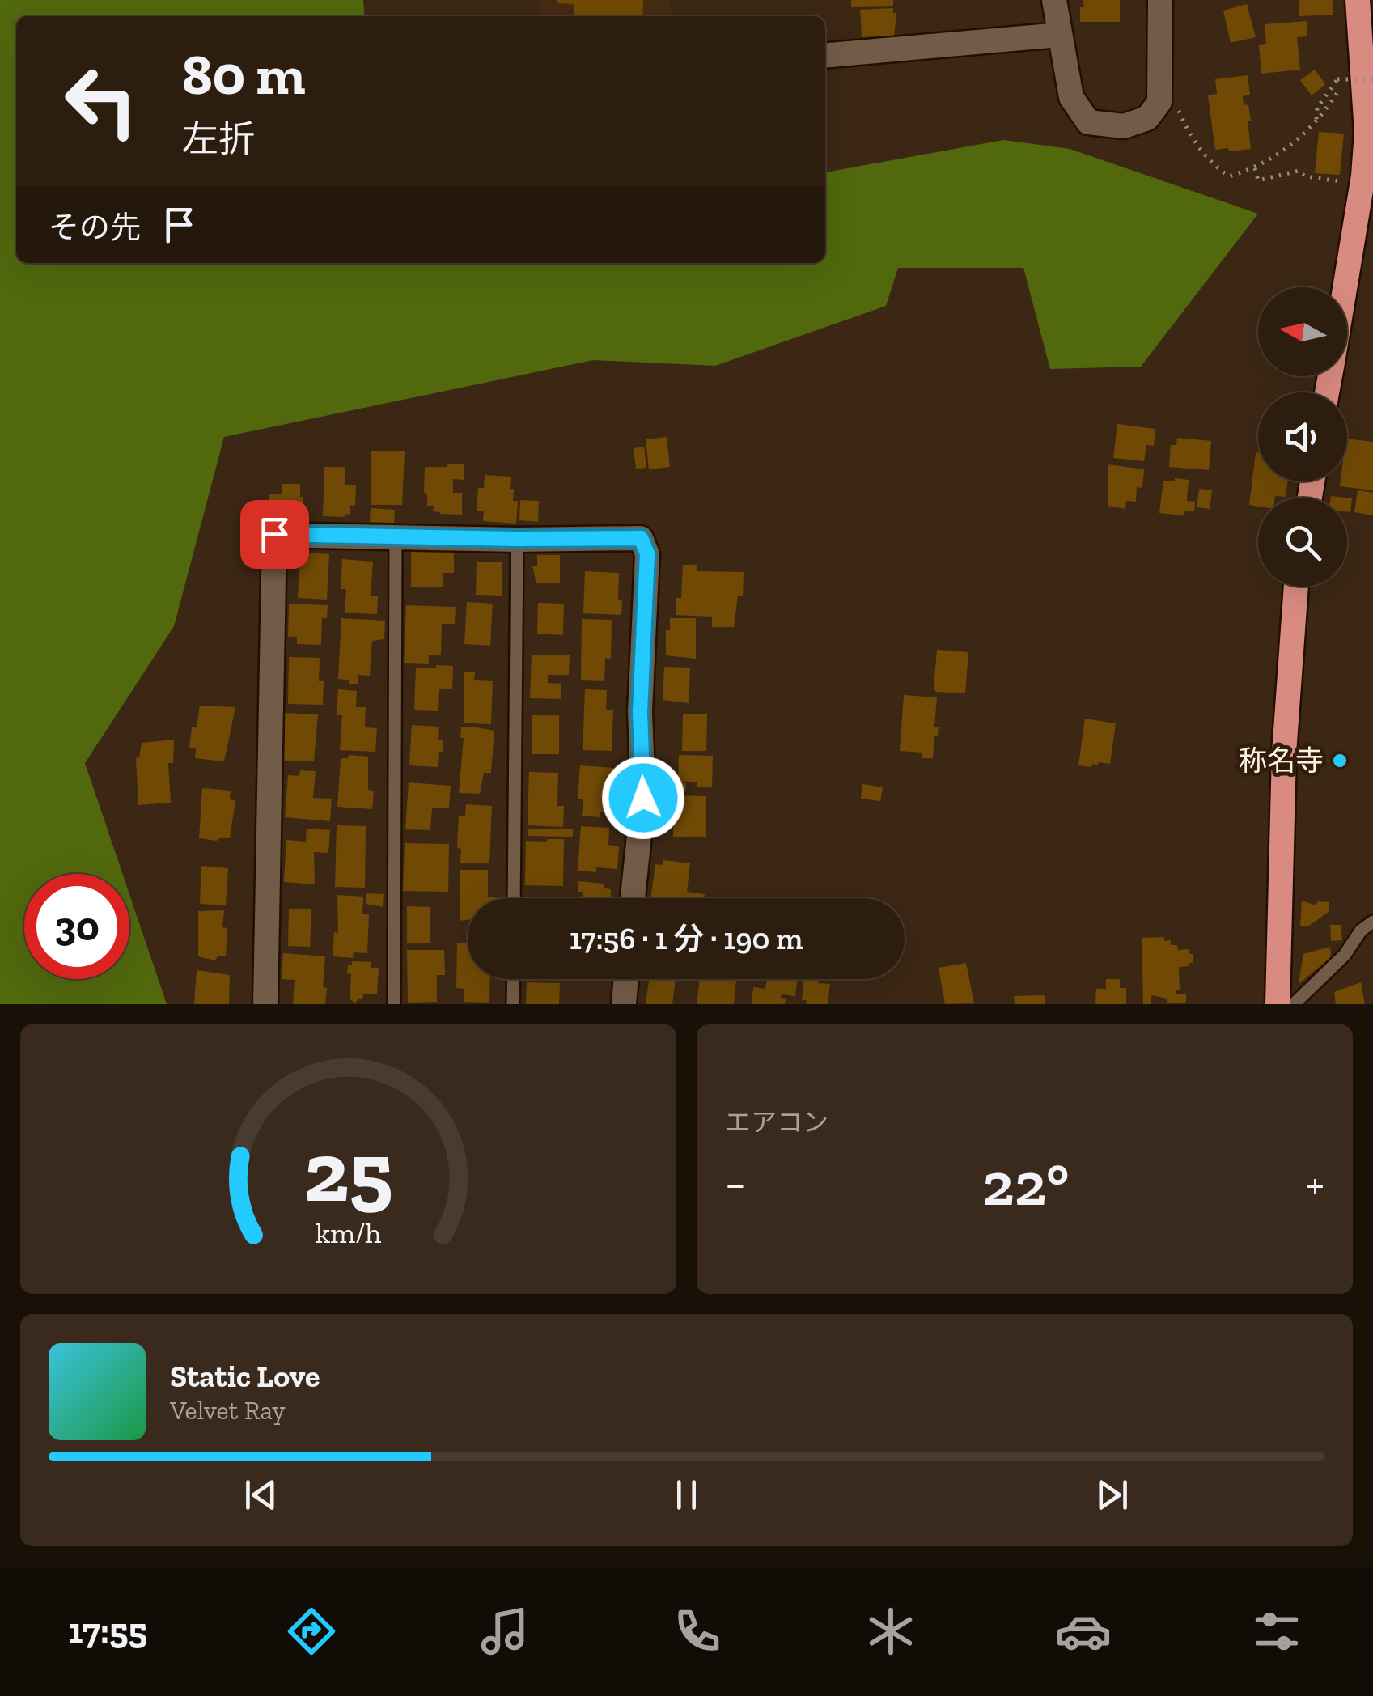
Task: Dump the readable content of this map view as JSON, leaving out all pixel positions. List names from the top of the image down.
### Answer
{
  "places": ["称名寺"],
  "north": "left",
  "page": {
    "turn": ["80 m", "左折"],
    "then": "その先",
    "limit": "30",
    "trip": "17:56 · 1 分 · 190 m",
    "tile": "エアコン",
    "heat": ["−", "22°", "+"],
    "song": ["Static Love", "Velvet Ray"],
    "tabs": "17:55",
    "gauge": ["25", "km/h"]
  }
}
